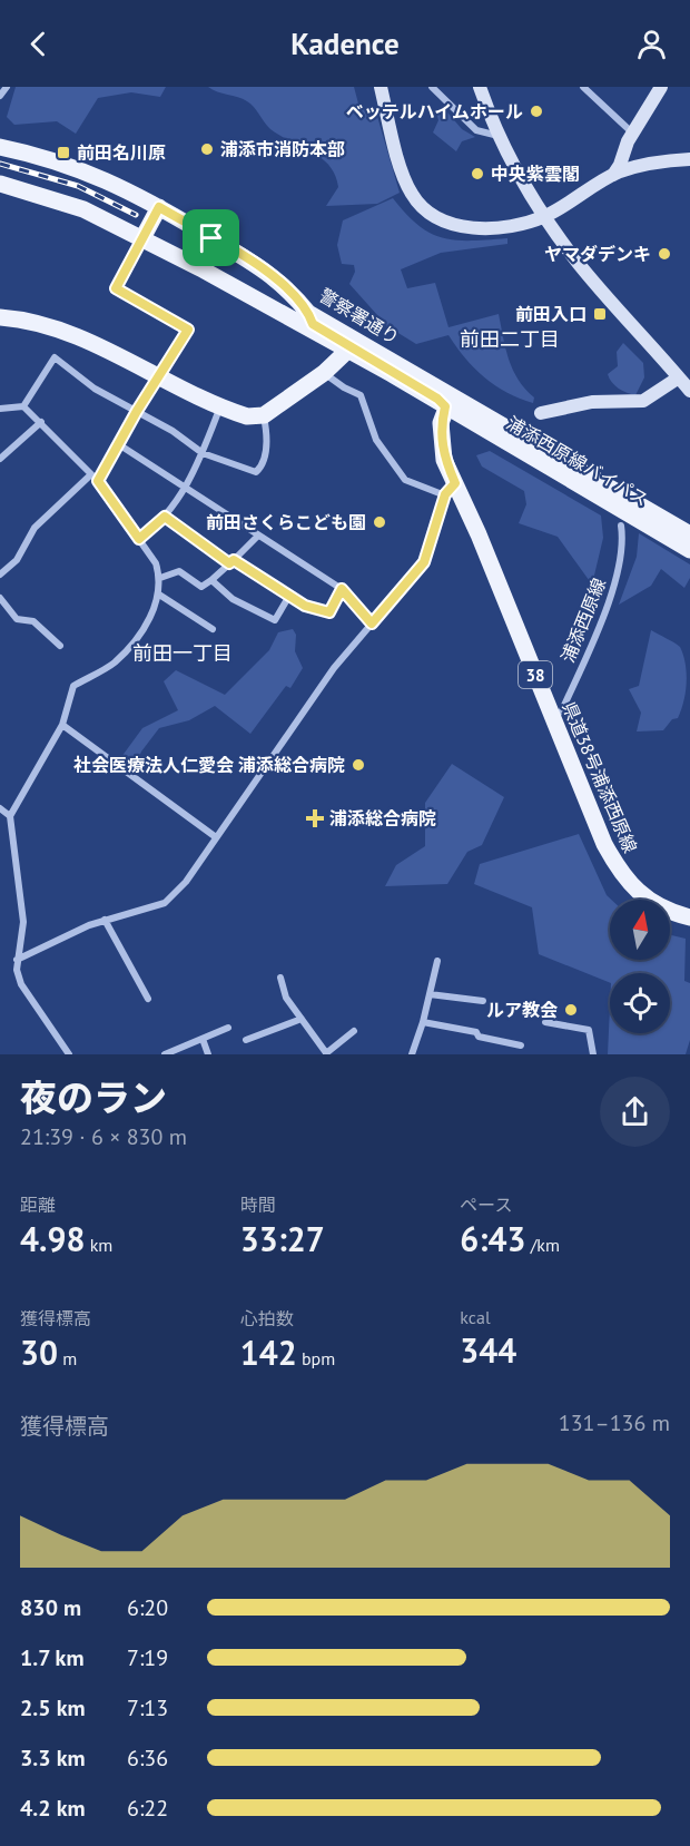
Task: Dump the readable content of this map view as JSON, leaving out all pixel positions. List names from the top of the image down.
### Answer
{
  "streets": {
    "main road": [
      "警察署通り",
      "浦添西原線バイパス",
      "38",
      "県道38号浦添西原線"
    ],
    "street": ["浦添西原線"]
  },
  "crossings": [
    ["警察署通り", "浦添西原線バイパス"],
    ["警察署通り", "県道38号浦添西原線"],
    ["浦添西原線バイパス", "県道38号浦添西原線"],
    ["浦添西原線", "県道38号浦添西原線"]
  ],
  "districts": ["前田二丁目", "前田一丁目"],
  "places": {
    "other": [
      "ベッテルハイムホール",
      "浦添市消防本部",
      "中央紫雲閣",
      "ヤマダデンキ",
      "前田さくらこども園",
      "社会医療法人仁愛会 浦添総合病院",
      "ルア教会"
    ],
    "transit": ["前田名川原", "前田入口"],
    "health": ["浦添総合病院"]
  },
  "north": "top",
  "page": {
    "header": "Kadence",
    "heading": ["夜のラン", "21:39 · 6 × 830 m"],
    "stats": [
      ["距離", "4.98 km"],
      ["時間", "33:27"],
      ["ペース", "6:43 /km"],
      ["獲得標高", "30 m"],
      ["心拍数", "142 bpm"],
      ["kcal", "344"]
    ],
    "chart": ["獲得標高", "131–136 m"],
    "list": [
      {
        "name": "830 m",
        "note": "6:20"
      },
      {
        "name": "1.7 km",
        "note": "7:19"
      },
      {
        "name": "2.5 km",
        "note": "7:13"
      },
      {
        "name": "3.3 km",
        "note": "6:36"
      },
      {
        "name": "4.2 km",
        "note": "6:22"
      }
    ]
  }
}
